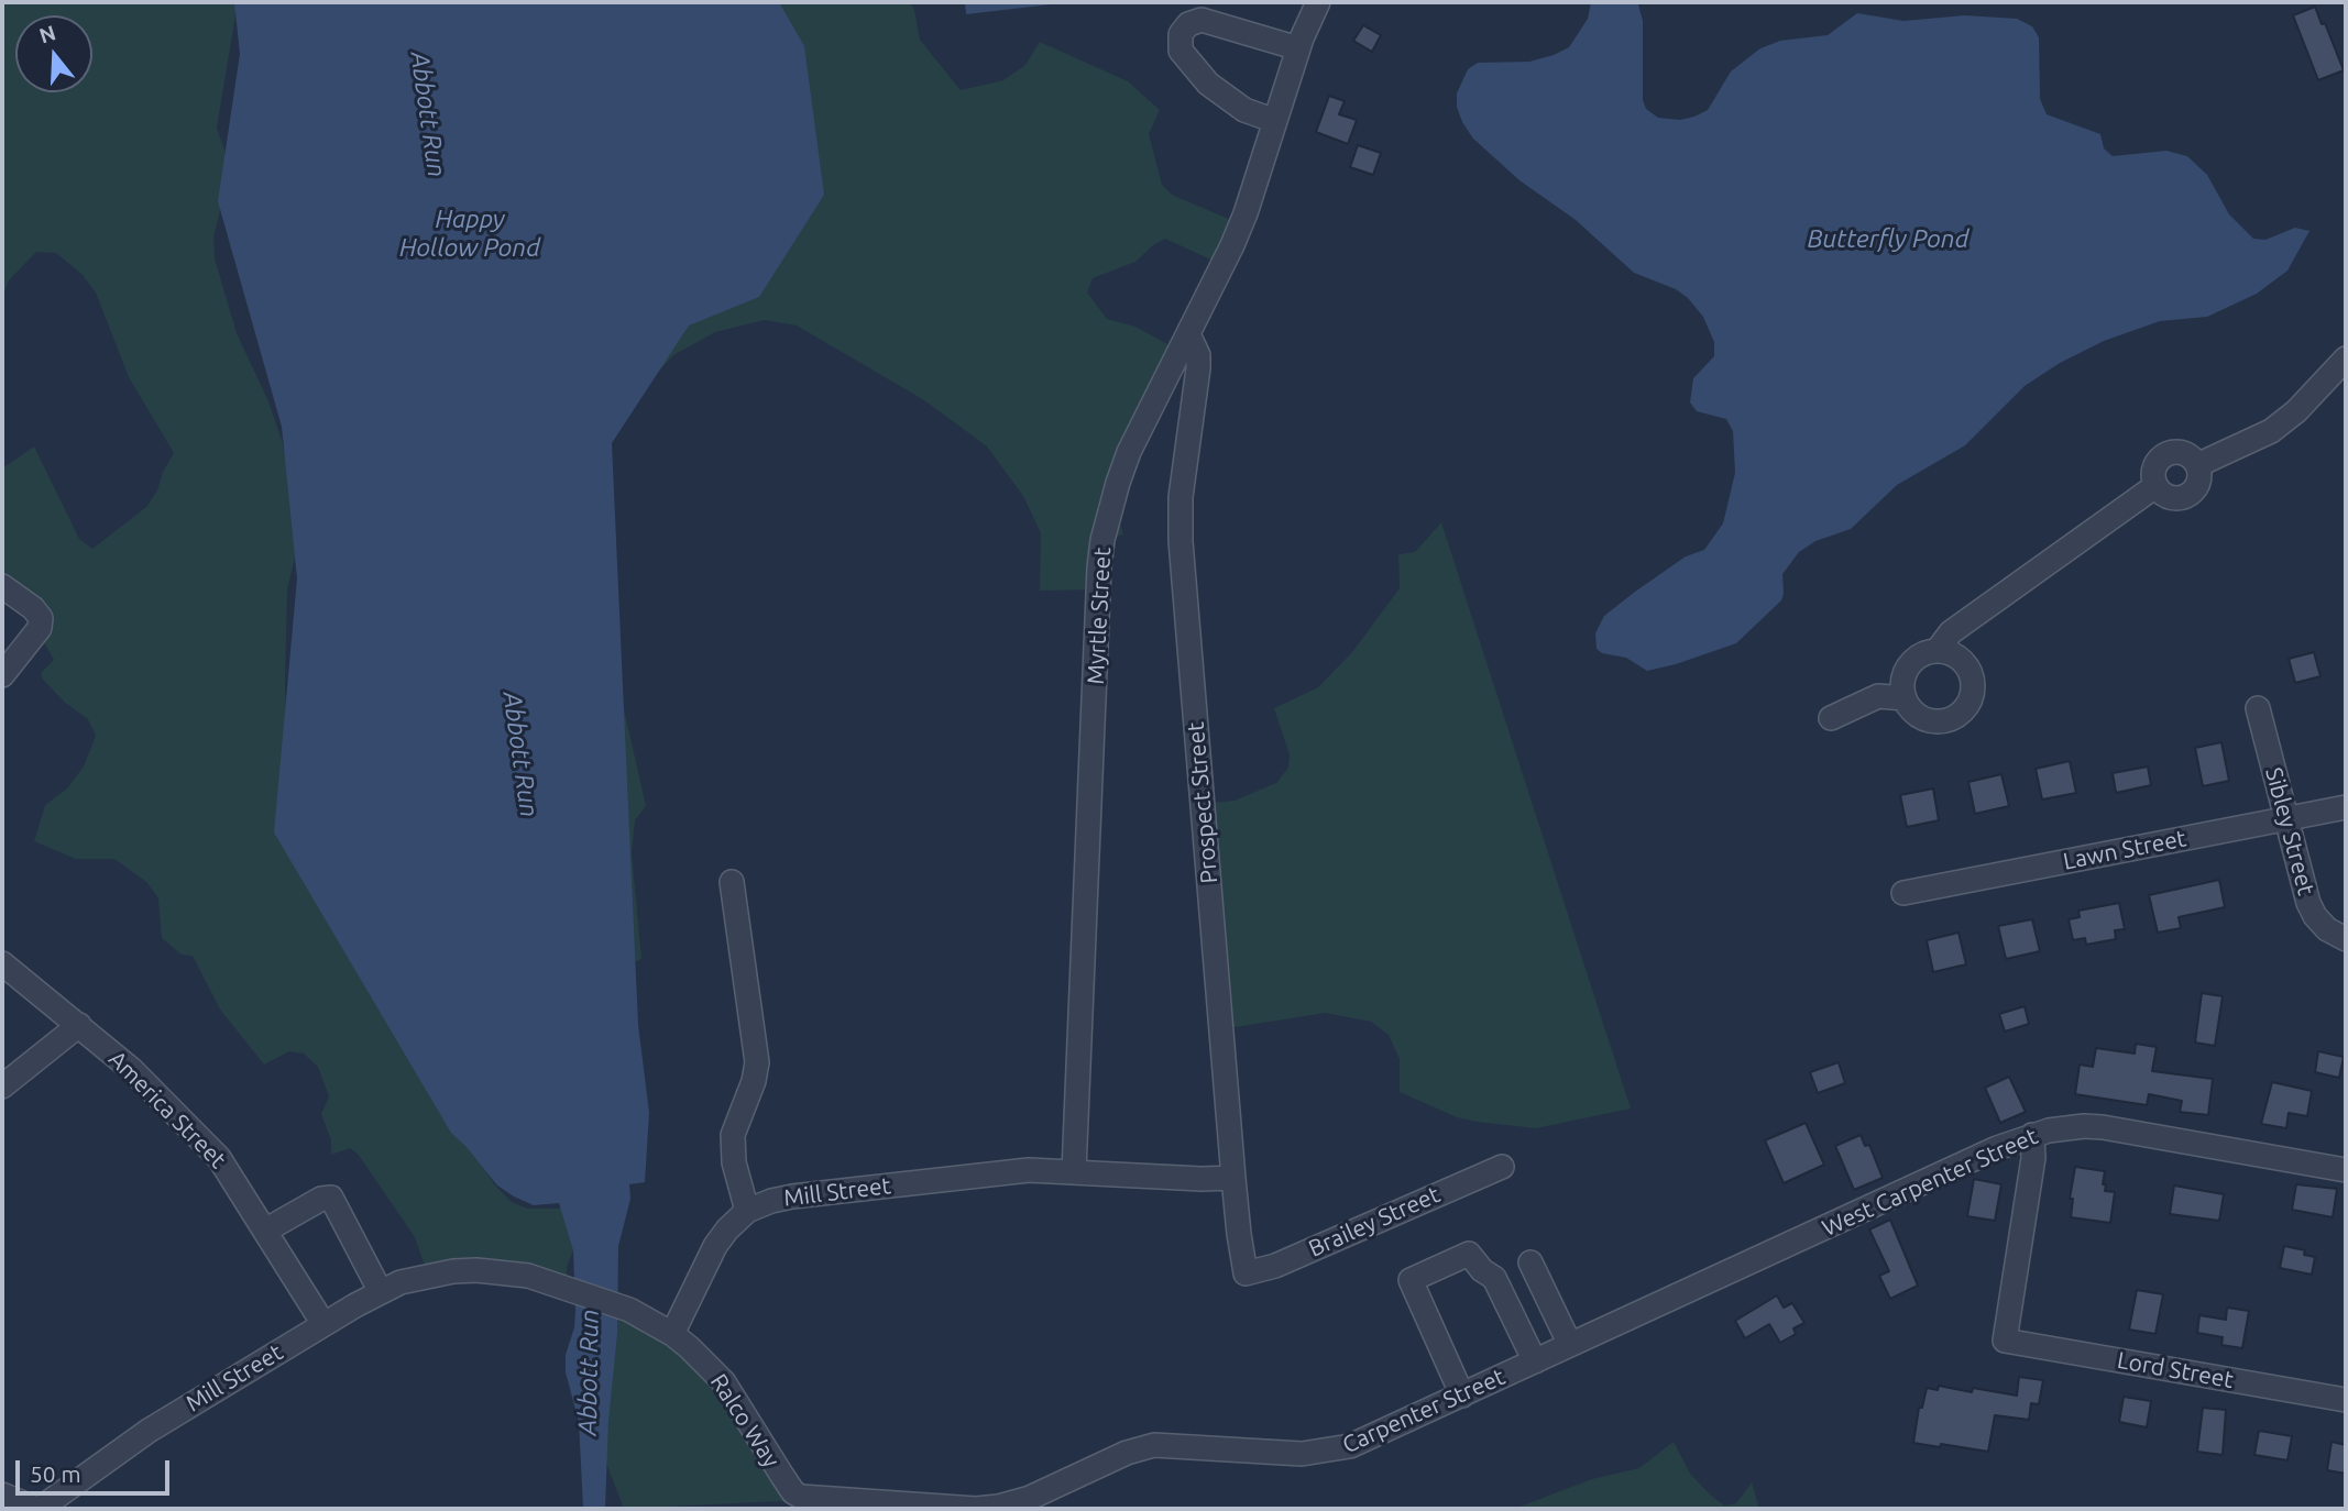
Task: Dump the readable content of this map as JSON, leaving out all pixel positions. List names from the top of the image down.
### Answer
{
  "streets": {
    "street": [
      "Myrtle Street",
      "Prospect Street",
      "Sibley Street",
      "Lawn Street",
      "America Street",
      "West Carpenter Street",
      "Mill Street",
      "Brailey Street",
      "Lord Street",
      "Carpenter Street",
      "Ralco Way"
    ]
  },
  "crossings": [
    ["Myrtle Street", "Prospect Street"],
    ["Myrtle Street", "Mill Street"],
    ["Prospect Street", "Mill Street"],
    ["Prospect Street", "Brailey Street"],
    ["Sibley Street", "Lawn Street"],
    ["America Street", "Mill Street"],
    ["West Carpenter Street", "Lord Street"],
    ["West Carpenter Street", "Carpenter Street"],
    ["Mill Street", "Ralco Way"],
    ["Carpenter Street", "Ralco Way"]
  ],
  "water": ["Abbott Run", "Happy Hollow Pond", "Butterfly Pond"],
  "scale_bar": "50 m",
  "north": "top"
}
